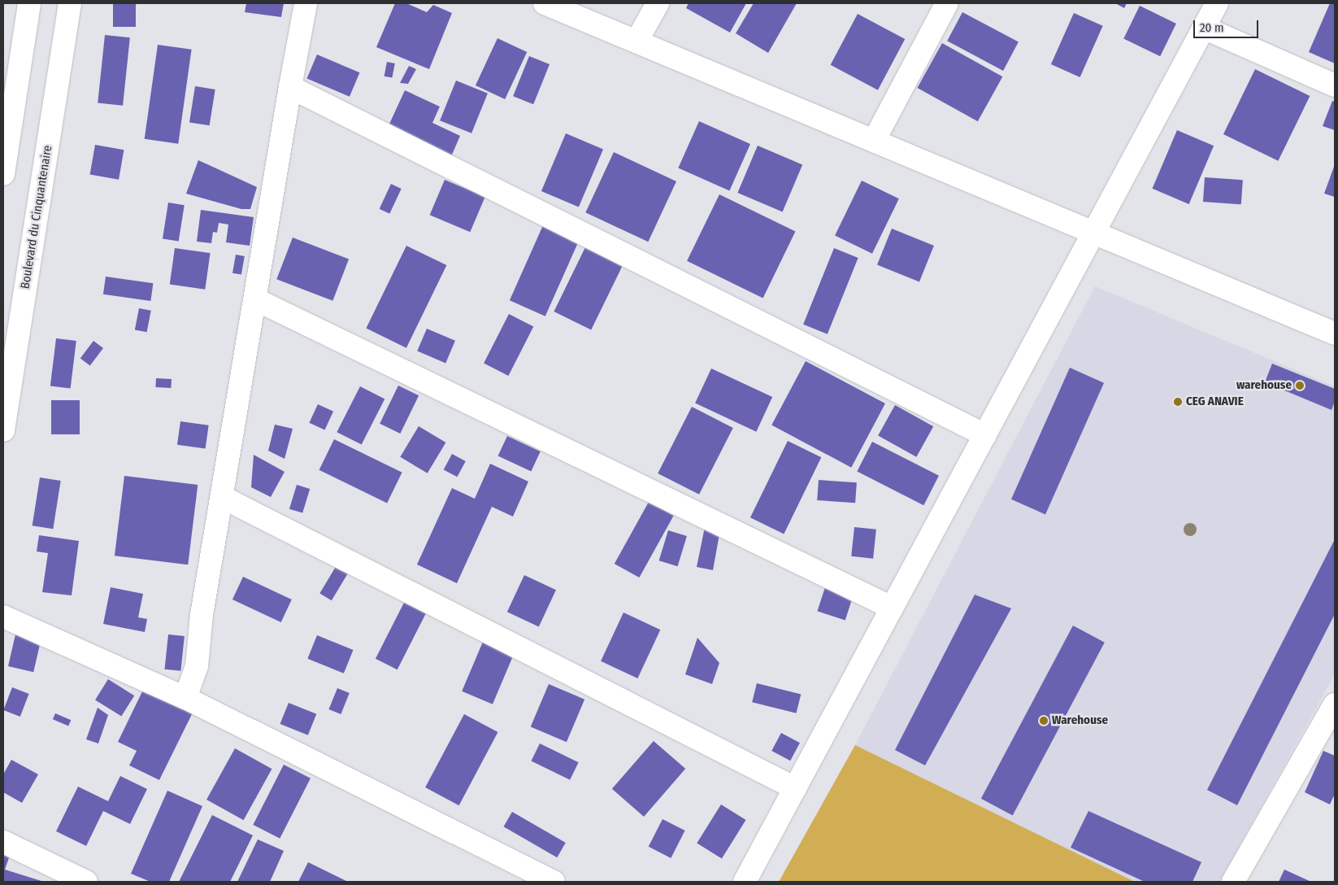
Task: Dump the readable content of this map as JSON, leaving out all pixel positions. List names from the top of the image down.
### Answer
{
  "streets": {
    "street": ["Boulevard du Cinquantenaire"]
  },
  "places": ["warehouse", "CEG ANAVIE", "Warehouse"],
  "scale_bar": "20 m"
}
